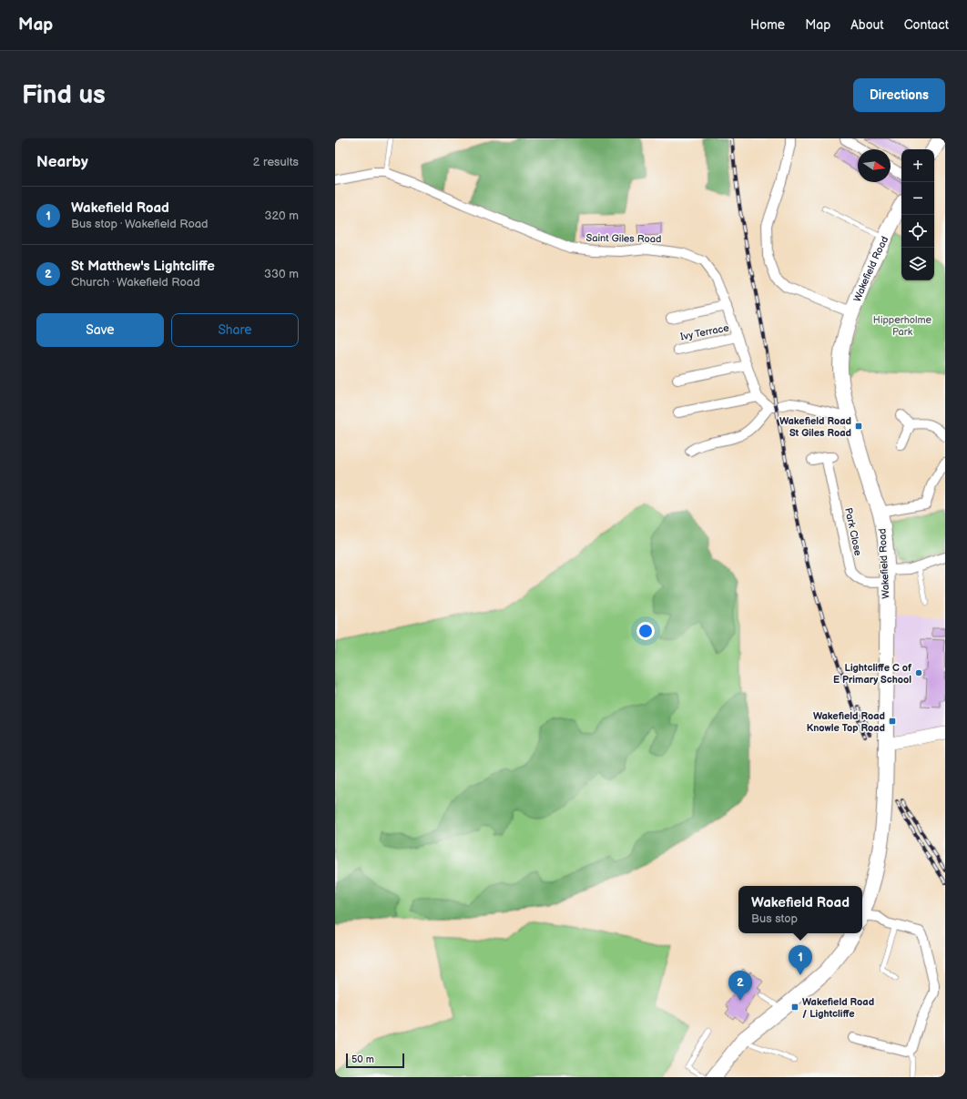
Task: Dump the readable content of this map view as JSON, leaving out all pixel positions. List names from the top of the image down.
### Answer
{
  "streets": {
    "main road": ["Wakefield Road"],
    "street": ["Saint Giles Road", "Ivy Terrace", "Park Close"]
  },
  "crossings": [
    ["Saint Giles Road", "Ivy Terrace"],
    ["Wakefield Road", "Park Close"]
  ],
  "parks": ["Hipperholme Park"],
  "places": {
    "transit": ["Wakefield Road St Giles Road", "Wakefield Road Knowle Top Road", "Wakefield Road / Lightcliffe"],
    "other": ["Lightcliffe C of E Primary School"]
  },
  "scale_bar": "50 m",
  "north": "right",
  "page": {
    "header": "Map",
    "nav": [
      "Home",
      "Map",
      "About",
      "Contact"
    ],
    "buttons": [
      "Directions",
      ["Save", "Share"]
    ],
    "title": "Find us",
    "heading": ["Nearby", "2 results"],
    "map_buttons": ["+", "−"],
    "list": [
      {
        "mark": "1",
        "name": "Wakefield Road",
        "note": "Bus stop · Wakefield Road",
        "value": "320 m"
      },
      {
        "mark": "2",
        "name": "St Matthew's Lightcliffe",
        "note": "Church · Wakefield Road",
        "value": "330 m"
      }
    ],
    "popup": ["Wakefield Road", "Bus stop"],
    "pins": ["1", "2"],
    "scale": "50 m"
  }
}
